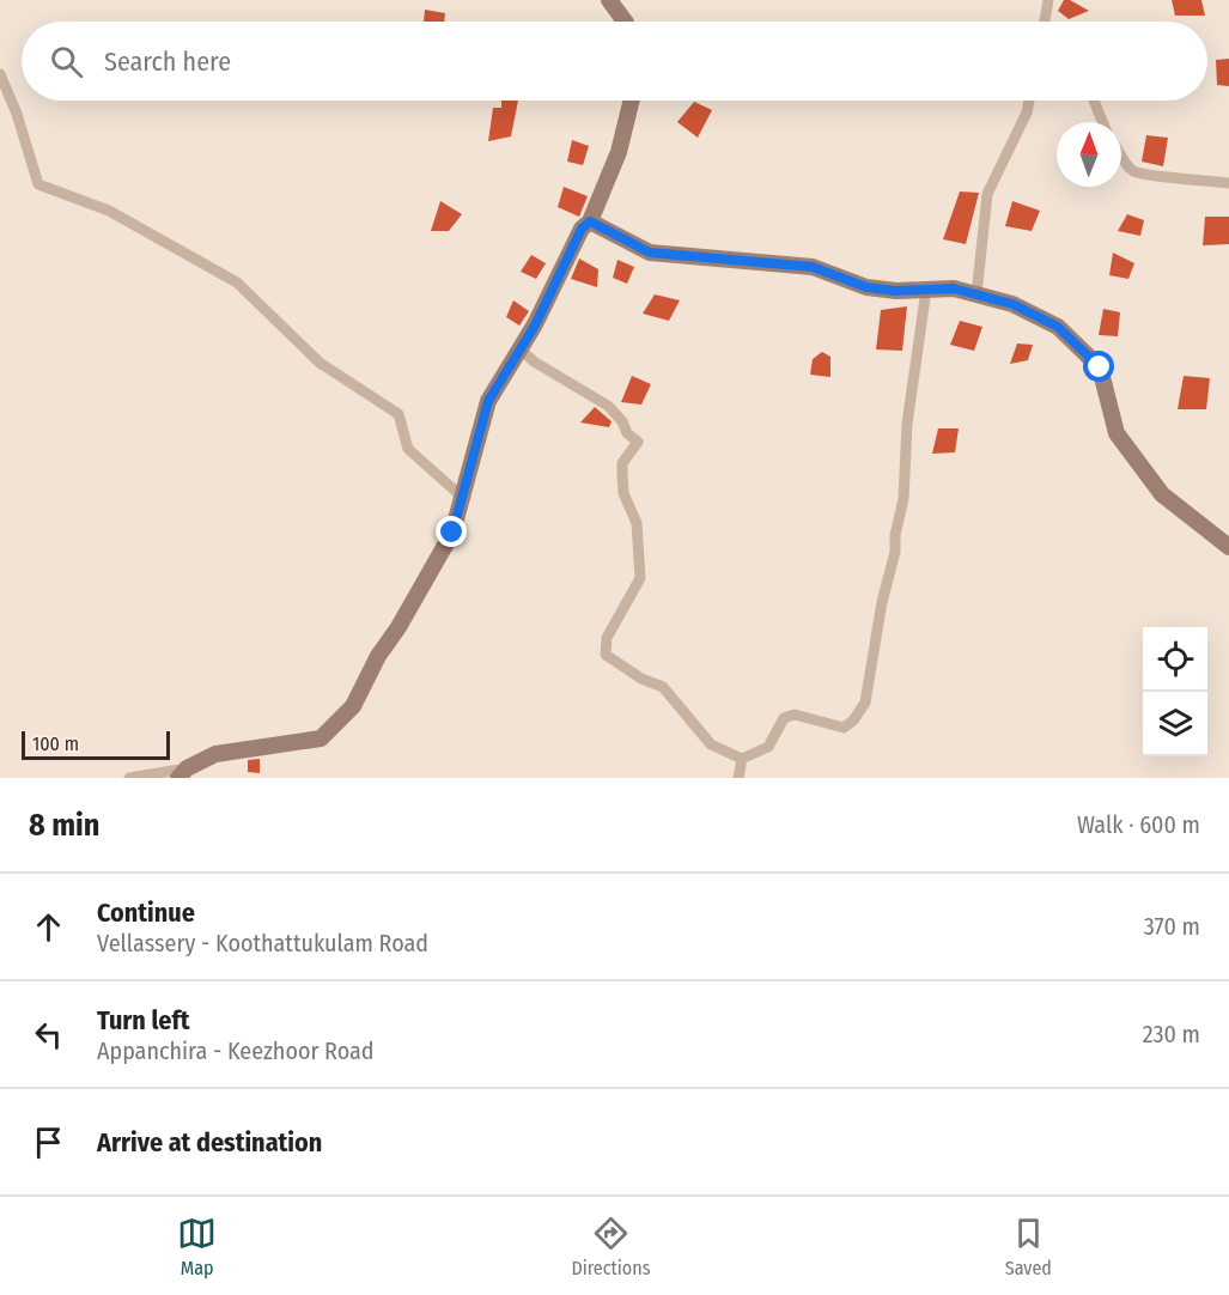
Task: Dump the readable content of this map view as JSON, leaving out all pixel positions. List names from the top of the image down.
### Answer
{
  "scale_bar": "100 m",
  "north": "top",
  "page": {
    "search": "Search here",
    "scale": "100 m",
    "heading": ["8 min", "Walk · 600 m"],
    "list": [
      ["Continue", "Vellassery - Koothattukulam Road", "370 m"],
      ["Turn left", "Appanchira - Keezhoor Road", "230 m"],
      "Arrive at destination"
    ],
    "nav": ["Map", "Directions", "Saved"]
  }
}
